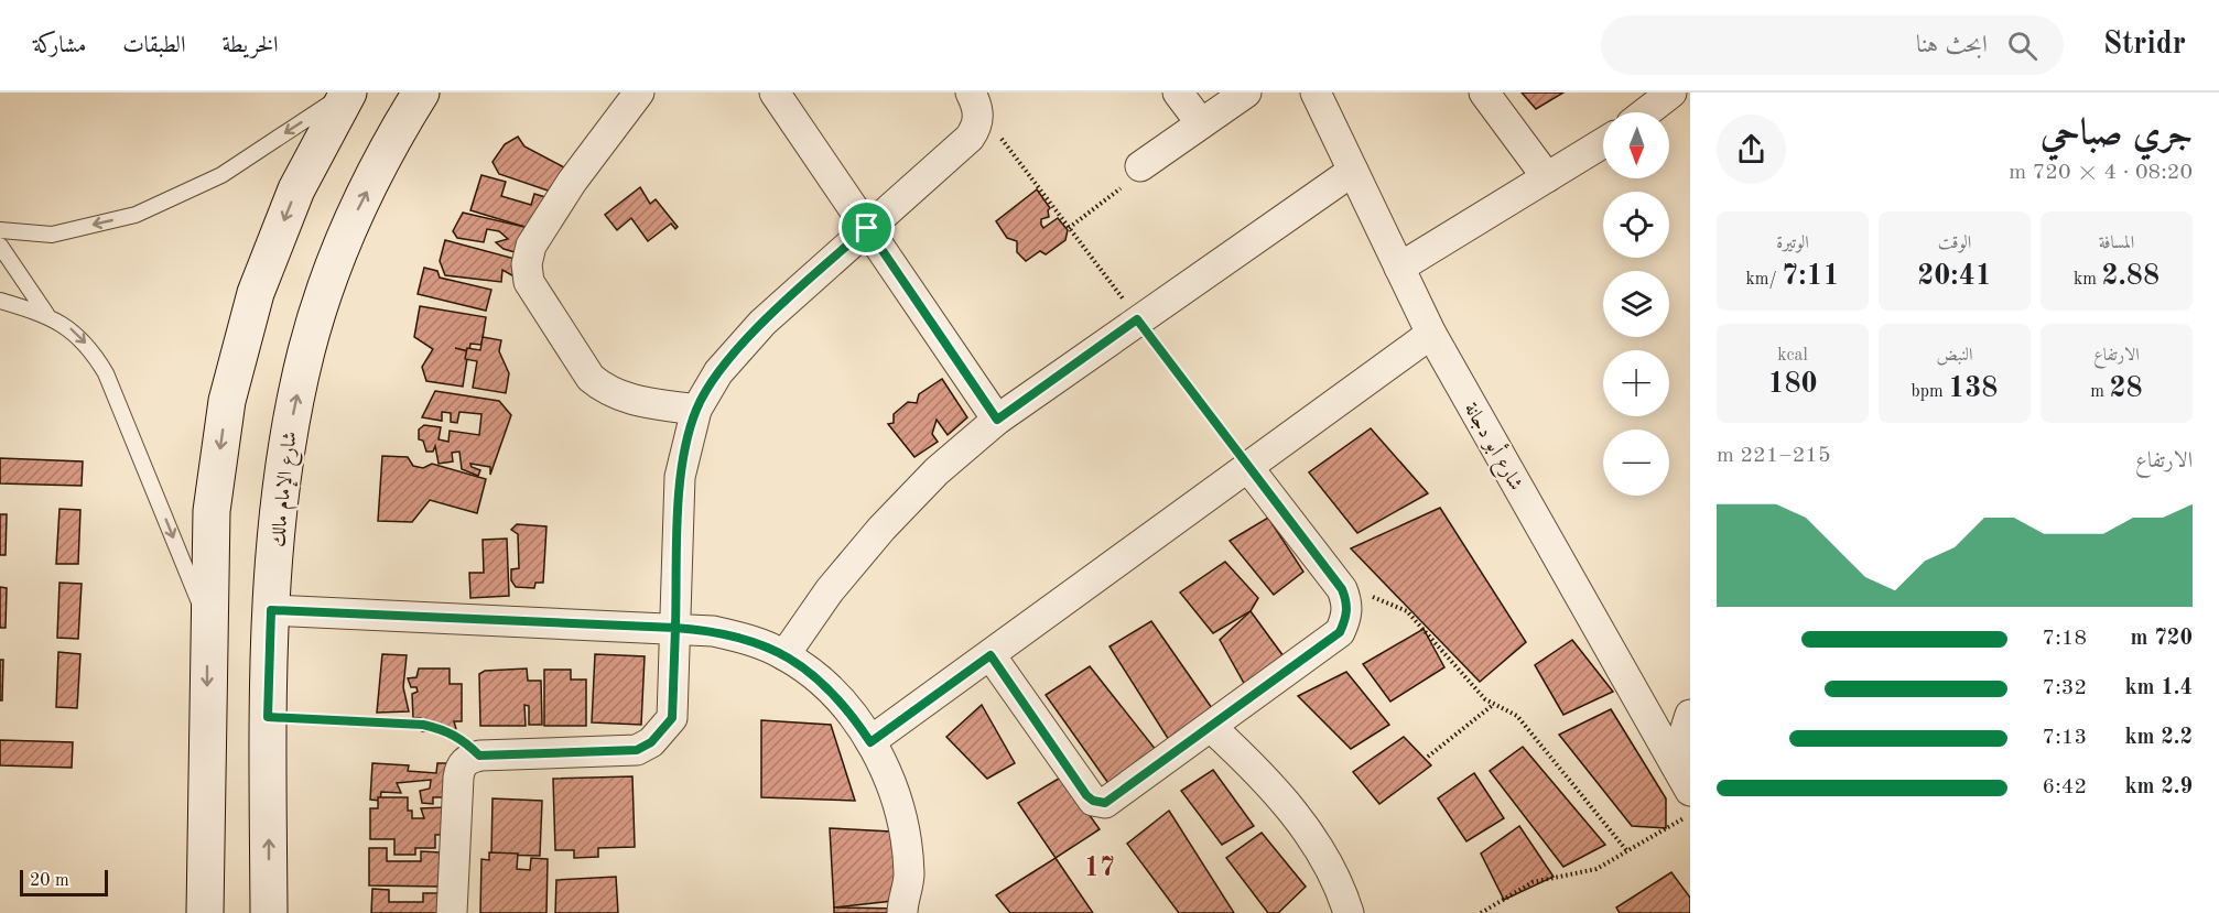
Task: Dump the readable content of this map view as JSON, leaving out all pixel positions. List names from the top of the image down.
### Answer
{
  "streets": {
    "street": ["شارع أبو دجانة", "شارع الإمام مالك"]
  },
  "districts": ["17"],
  "scale_bar": "20 m",
  "north": "bottom",
  "page": {
    "header": "Stridr",
    "search": "ابحث هنا",
    "nav": ["الخريطة", "الطبقات", "مشاركة"],
    "heading": ["جري صباحي", "08:20 · 4 × 720 m"],
    "map_buttons": ["+", "−"],
    "stats": [
      ["المسافة", "2.88 km"],
      ["الوقت", "20:41"],
      ["الوتيرة", "7:11 /km"],
      ["الارتفاع", "28 m"],
      ["النبض", "138 bpm"],
      ["kcal", "180"]
    ],
    "chart": ["الارتفاع", "215–221 m"],
    "list": [
      {
        "name": "720 m",
        "note": "7:18"
      },
      {
        "name": "1.4 km",
        "note": "7:32"
      },
      {
        "name": "2.2 km",
        "note": "7:13"
      },
      {
        "name": "2.9 km",
        "note": "6:42"
      }
    ],
    "scale": "20 m"
  }
}
